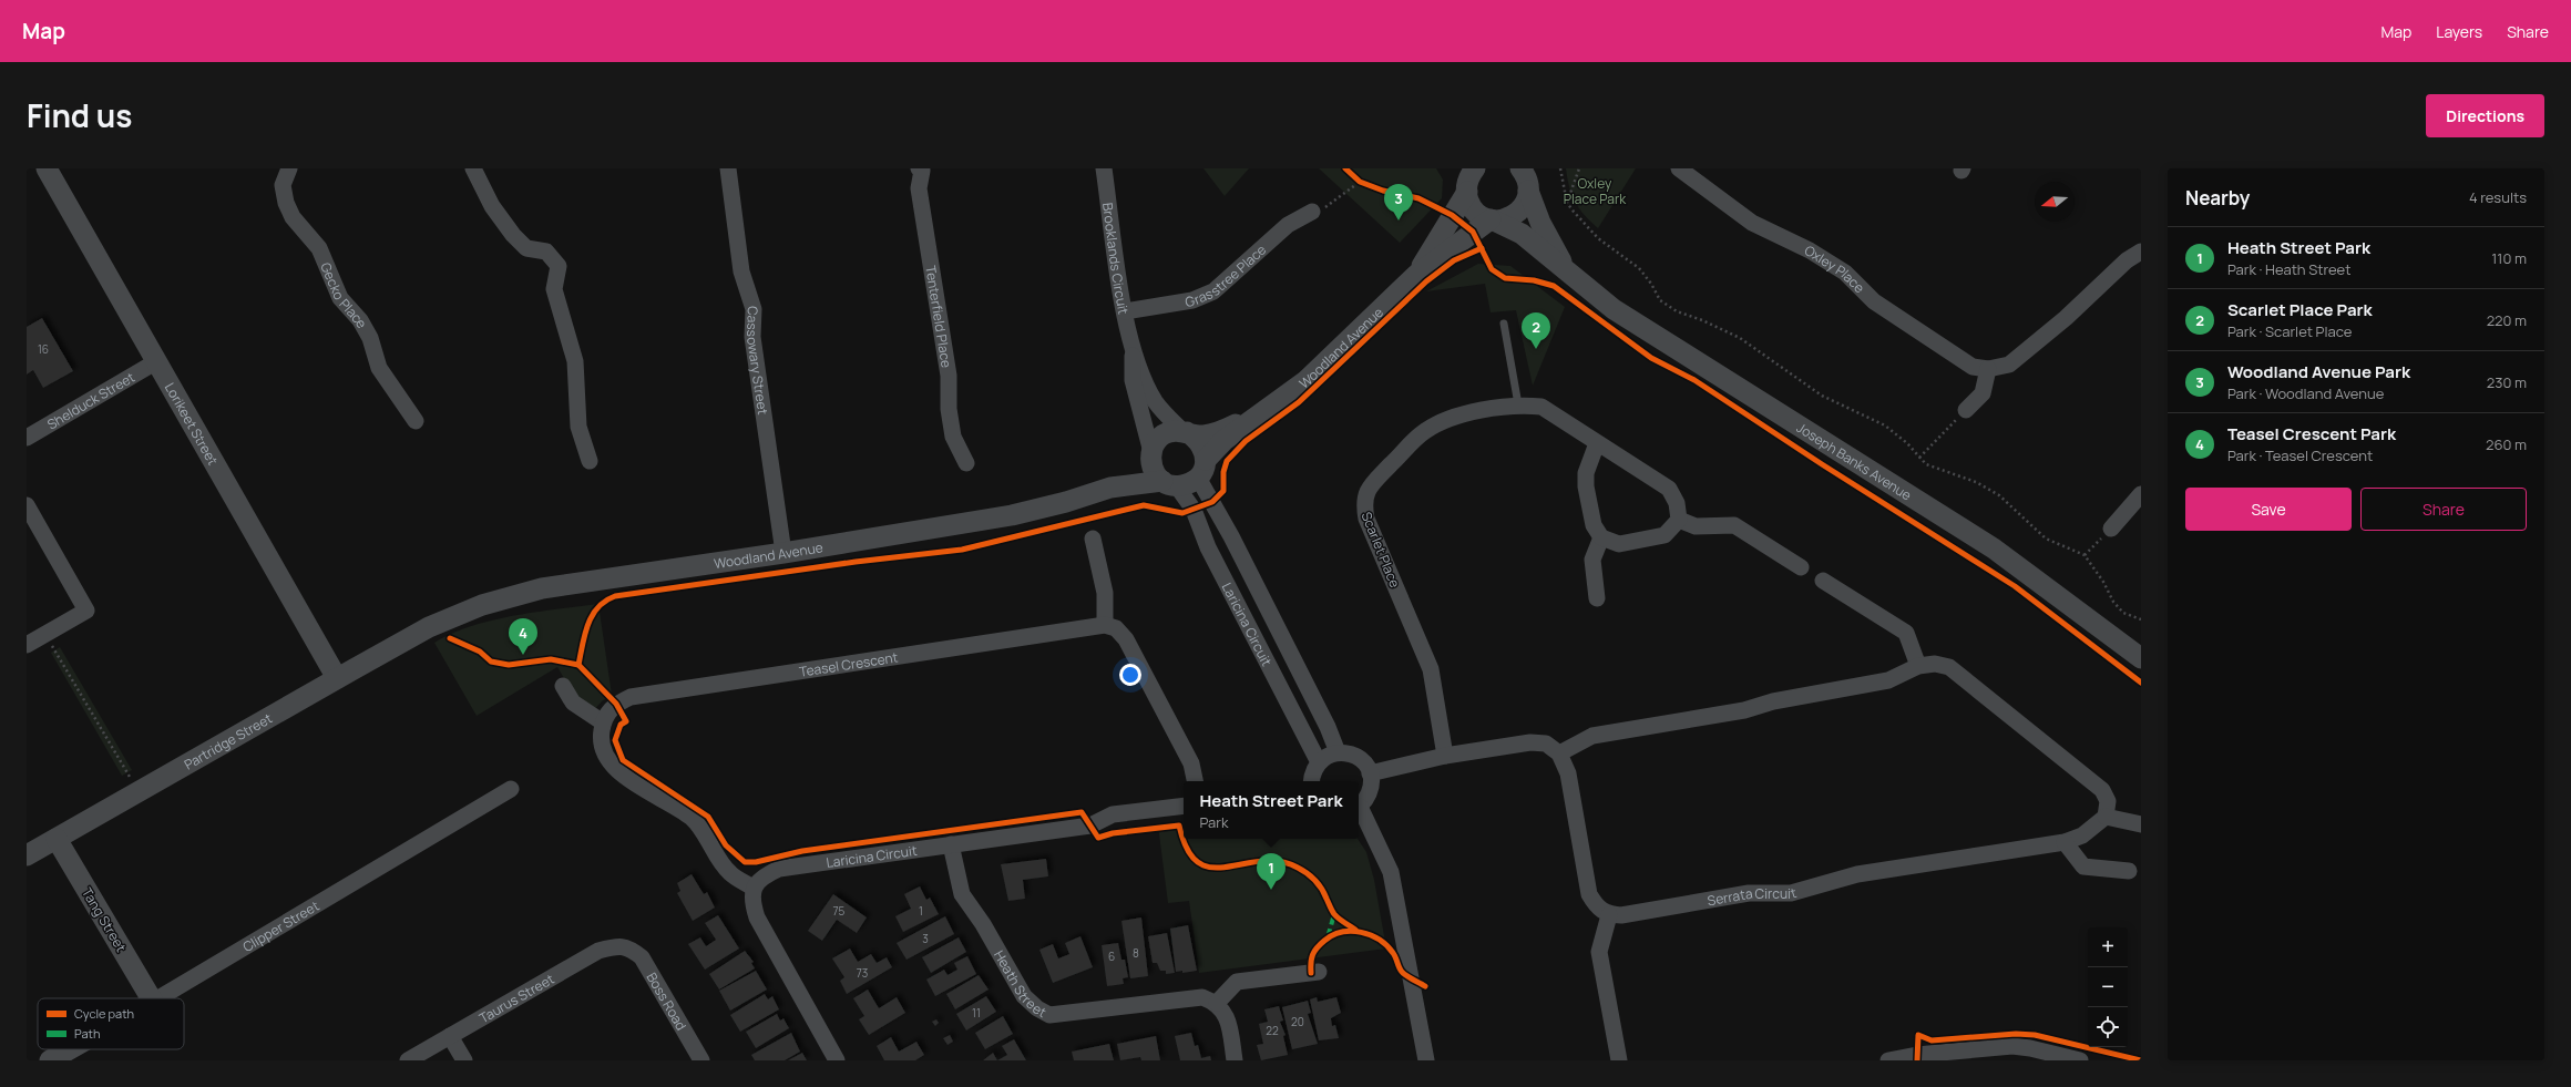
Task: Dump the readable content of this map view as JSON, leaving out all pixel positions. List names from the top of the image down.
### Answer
{
  "streets": {
    "street": [
      "Brooklands Circuit",
      "Oxley Place",
      "Grasstree Place",
      "Gecko Place",
      "Tenterfield Place",
      "Woodland Avenue",
      "Cassowary Street",
      "Shelduck Street",
      "Lorikeet Street",
      "Joseph Banks Avenue",
      "Scarlet Place",
      "Laricina Circuit",
      "Teasel Crescent",
      "Partridge Street",
      "Serrata Circuit",
      "Tang Street",
      "Clipper Street",
      "Heath Street",
      "Taurus Street",
      "Boss Road"
    ]
  },
  "crossings": [
    ["Brooklands Circuit", "Grasstree Place"],
    ["Brooklands Circuit", "Woodland Avenue"],
    ["Brooklands Circuit", "Laricina Circuit"],
    ["Woodland Avenue", "Cassowary Street"],
    ["Woodland Avenue", "Joseph Banks Avenue"],
    ["Woodland Avenue", "Laricina Circuit"],
    ["Woodland Avenue", "Partridge Street"],
    ["Shelduck Street", "Lorikeet Street"],
    ["Lorikeet Street", "Partridge Street"],
    ["Laricina Circuit", "Heath Street"],
    ["Partridge Street", "Tang Street"],
    ["Taurus Street", "Boss Road"]
  ],
  "parks": ["Oxley Place Park"],
  "house_numbers": [
    "16",
    "75",
    "1",
    "3",
    "8",
    "6",
    "73",
    "11",
    "20",
    "22"
  ],
  "legend": ["Cycle path", "Path"],
  "north": "left",
  "page": {
    "header": "Map",
    "nav": ["Map", "Layers", "Share"],
    "title": "Find us",
    "buttons": [
      "Directions",
      ["Save", "Share"]
    ],
    "heading": ["Nearby", "4 results"],
    "pins": [
      "3",
      "2",
      "4",
      "1"
    ],
    "list": [
      {
        "mark": "1",
        "name": "Heath Street Park",
        "note": "Park · Heath Street",
        "value": "110 m"
      },
      {
        "mark": "2",
        "name": "Scarlet Place Park",
        "note": "Park · Scarlet Place",
        "value": "220 m"
      },
      {
        "mark": "3",
        "name": "Woodland Avenue Park",
        "note": "Park · Woodland Avenue",
        "value": "230 m"
      },
      {
        "mark": "4",
        "name": "Teasel Crescent Park",
        "note": "Park · Teasel Crescent",
        "value": "260 m"
      }
    ],
    "popup": ["Heath Street Park", "Park"],
    "map_buttons": ["+", "−"]
  }
}
